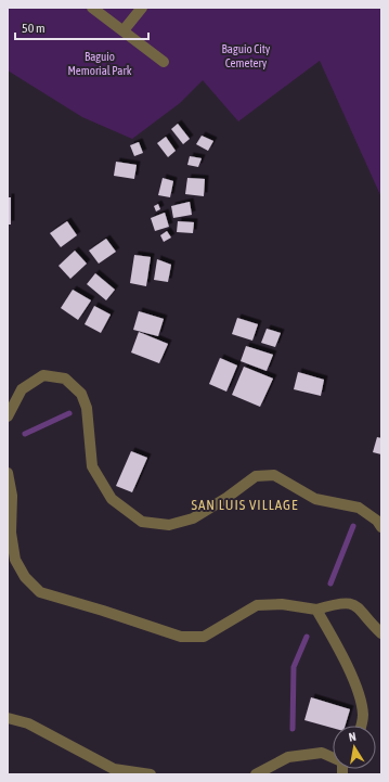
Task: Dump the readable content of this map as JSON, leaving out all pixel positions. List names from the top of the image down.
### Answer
{
  "districts": ["SAN LUIS VILLAGE"],
  "parks": ["Baguio City Cemetery", "Baguio Memorial Park"],
  "scale_bar": "50 m",
  "north": "top"
}
